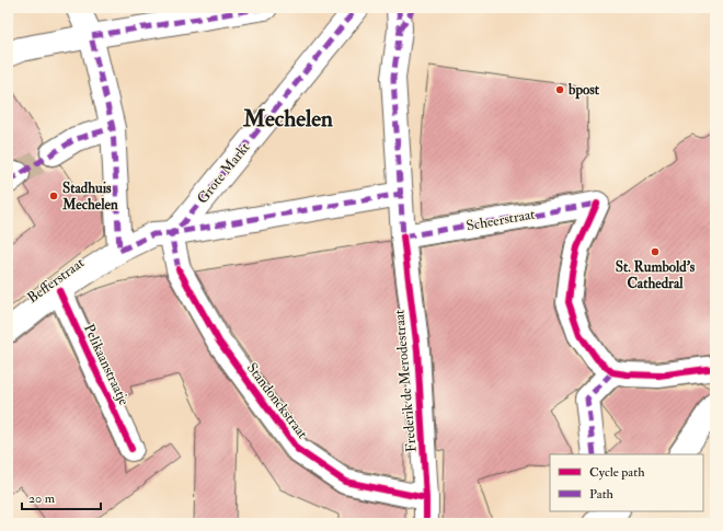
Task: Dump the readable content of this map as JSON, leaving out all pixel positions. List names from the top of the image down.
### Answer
{
  "streets": {
    "street": [
      "Grote Markt",
      "Scheerstraat",
      "Befferstraat",
      "Pelikaanstraatje",
      "Frederik de Merodestraat",
      "Standonckstraat"
    ]
  },
  "crossings": [
    ["Grote Markt", "Befferstraat"],
    ["Grote Markt", "Standonckstraat"],
    ["Scheerstraat", "Frederik de Merodestraat"],
    ["Befferstraat", "Pelikaanstraatje"],
    ["Frederik de Merodestraat", "Standonckstraat"]
  ],
  "districts": ["Mechelen"],
  "places": ["bpost", "Stadhuis Mechelen", "St. Rumbold's Cathedral"],
  "legend": ["Cycle path", "Path"],
  "scale_bar": "20 m"
}
